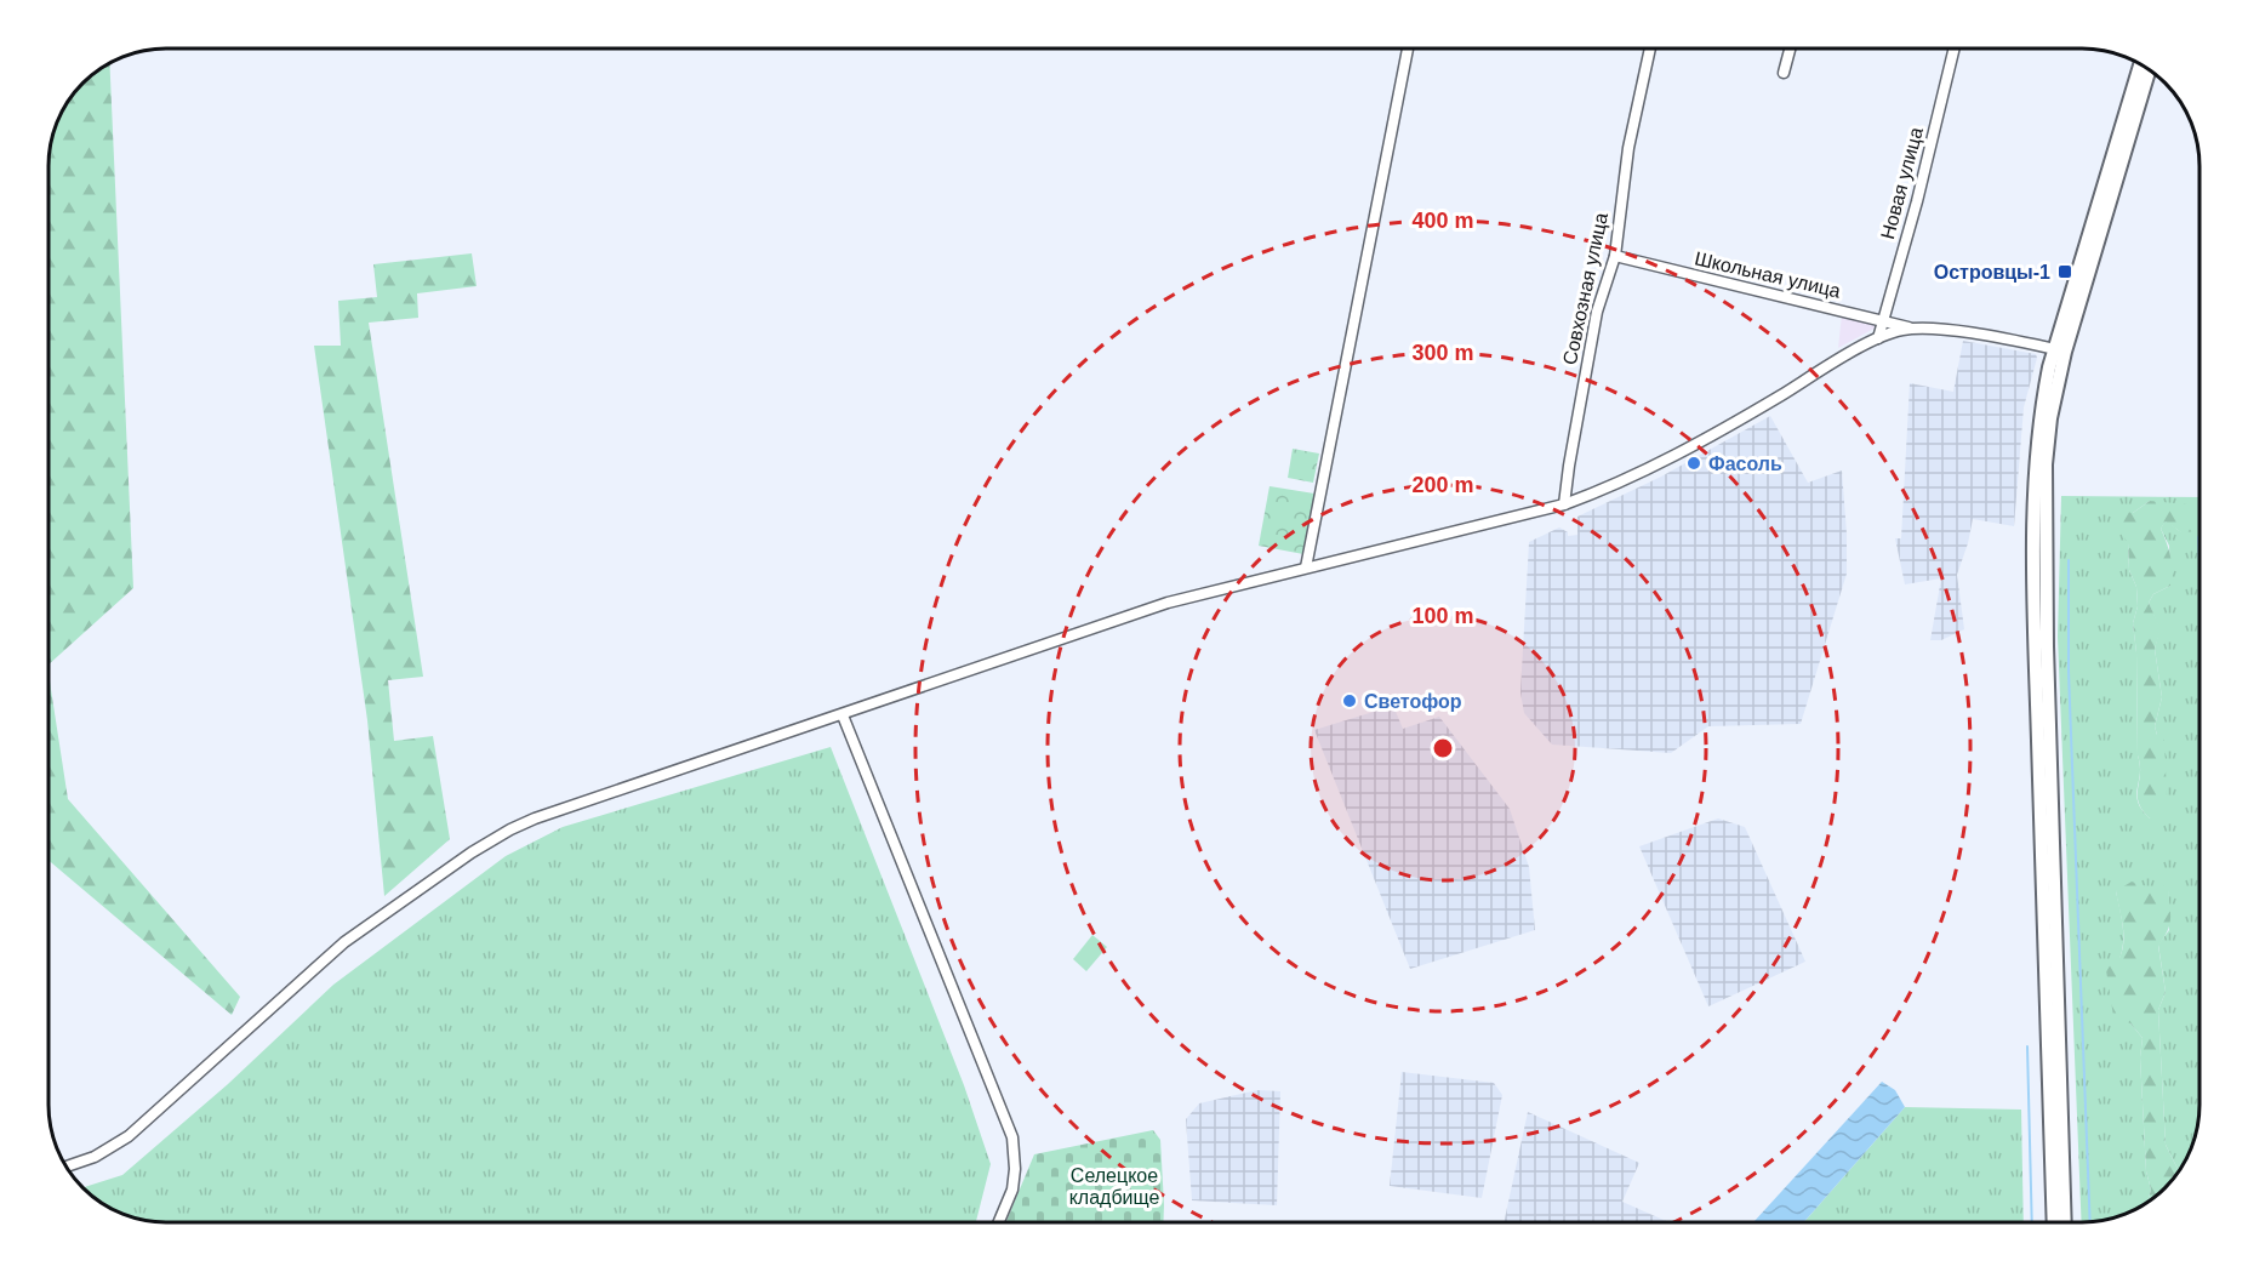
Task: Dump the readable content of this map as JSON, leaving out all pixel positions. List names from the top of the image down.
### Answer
{
  "streets": {
    "street": ["Новая улица", "Школьная улица", "Совхозная улица"]
  },
  "crossings": [
    ["Новая улица", "Школьная улица"],
    ["Школьная улица", "Совхозная улица"]
  ],
  "parks": ["Селецкое кладбище"],
  "places": {
    "transit": ["Островцы-1"],
    "other": ["Фасоль", "Светофор"]
  },
  "rings": [
    "400 m",
    "300 m",
    "200 m",
    "100 m"
  ]
}
